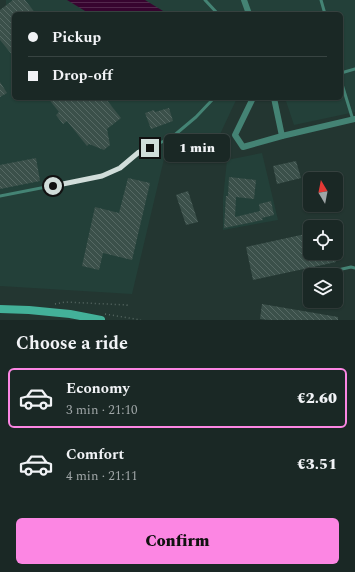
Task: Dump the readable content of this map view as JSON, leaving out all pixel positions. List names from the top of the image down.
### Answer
{
  "north": "top",
  "page": {
    "banner": ["Pickup", "Drop-off"],
    "bubble": "1 min",
    "heading": "Choose a ride",
    "list": [
      {
        "name": "Economy",
        "note": "3 min · 21:10",
        "value": "€2.60"
      },
      {
        "name": "Comfort",
        "note": "4 min · 21:11",
        "value": "€3.51"
      }
    ],
    "buttons": "Confirm"
  }
}
